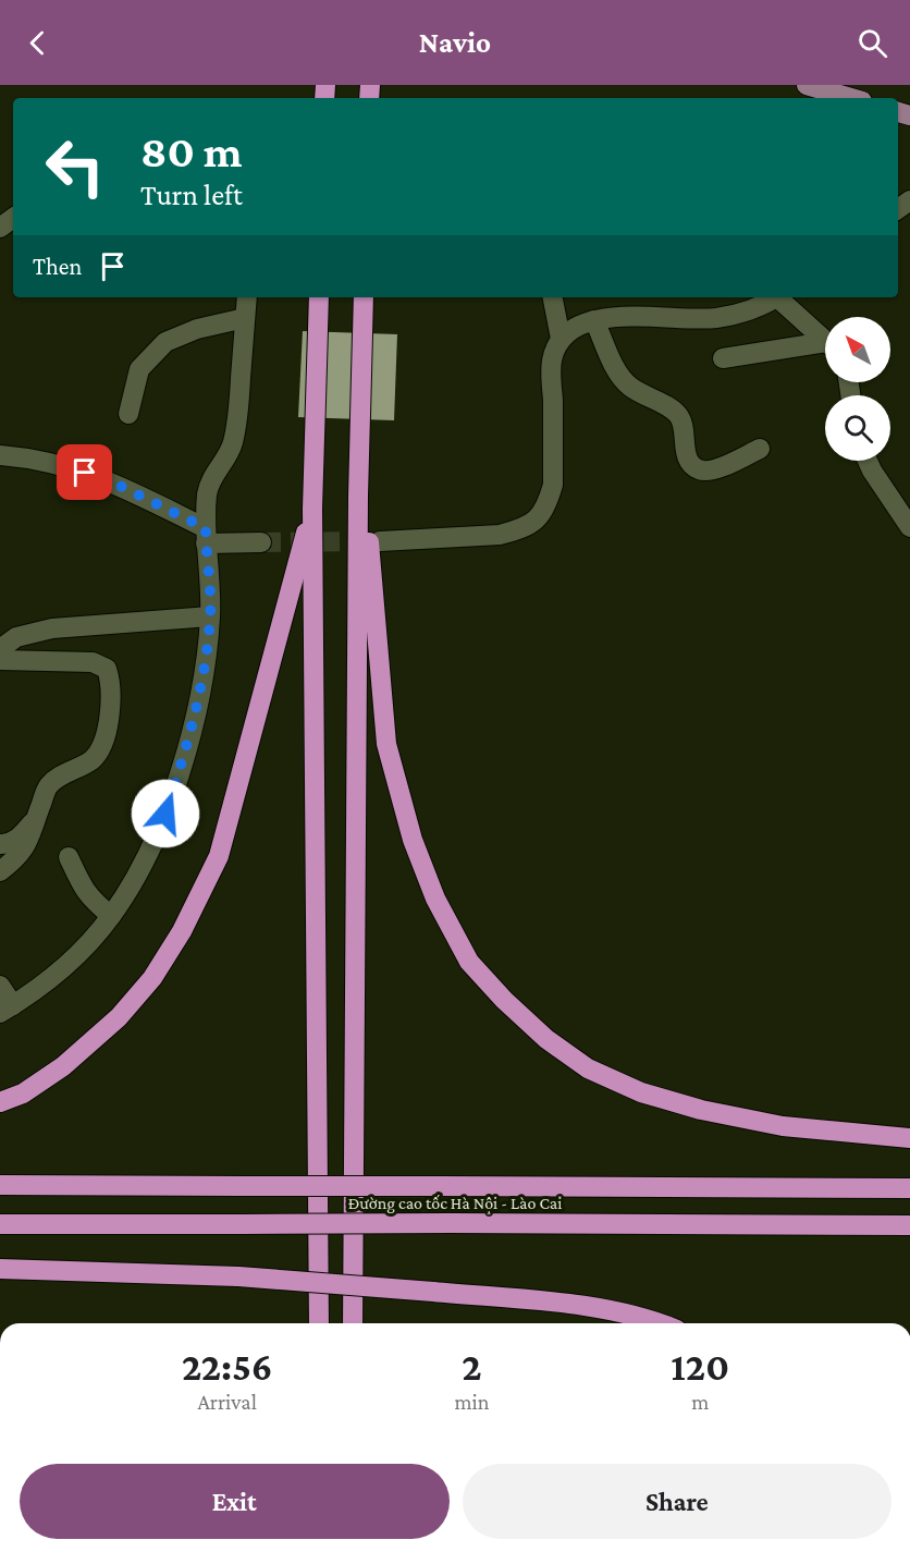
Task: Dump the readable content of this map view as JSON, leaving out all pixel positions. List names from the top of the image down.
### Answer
{
  "streets": {
    "highway": ["Đường cao tốc Hà Nội - Lào Cai"]
  },
  "north": "top left",
  "page": {
    "header": "Navio",
    "turn": ["80 m", "Turn left"],
    "then": "Then",
    "eta": [
      "22:56",
      "Arrival",
      "2",
      "min",
      "120",
      "m"
    ],
    "buttons": ["Exit", "Share"]
  }
}
